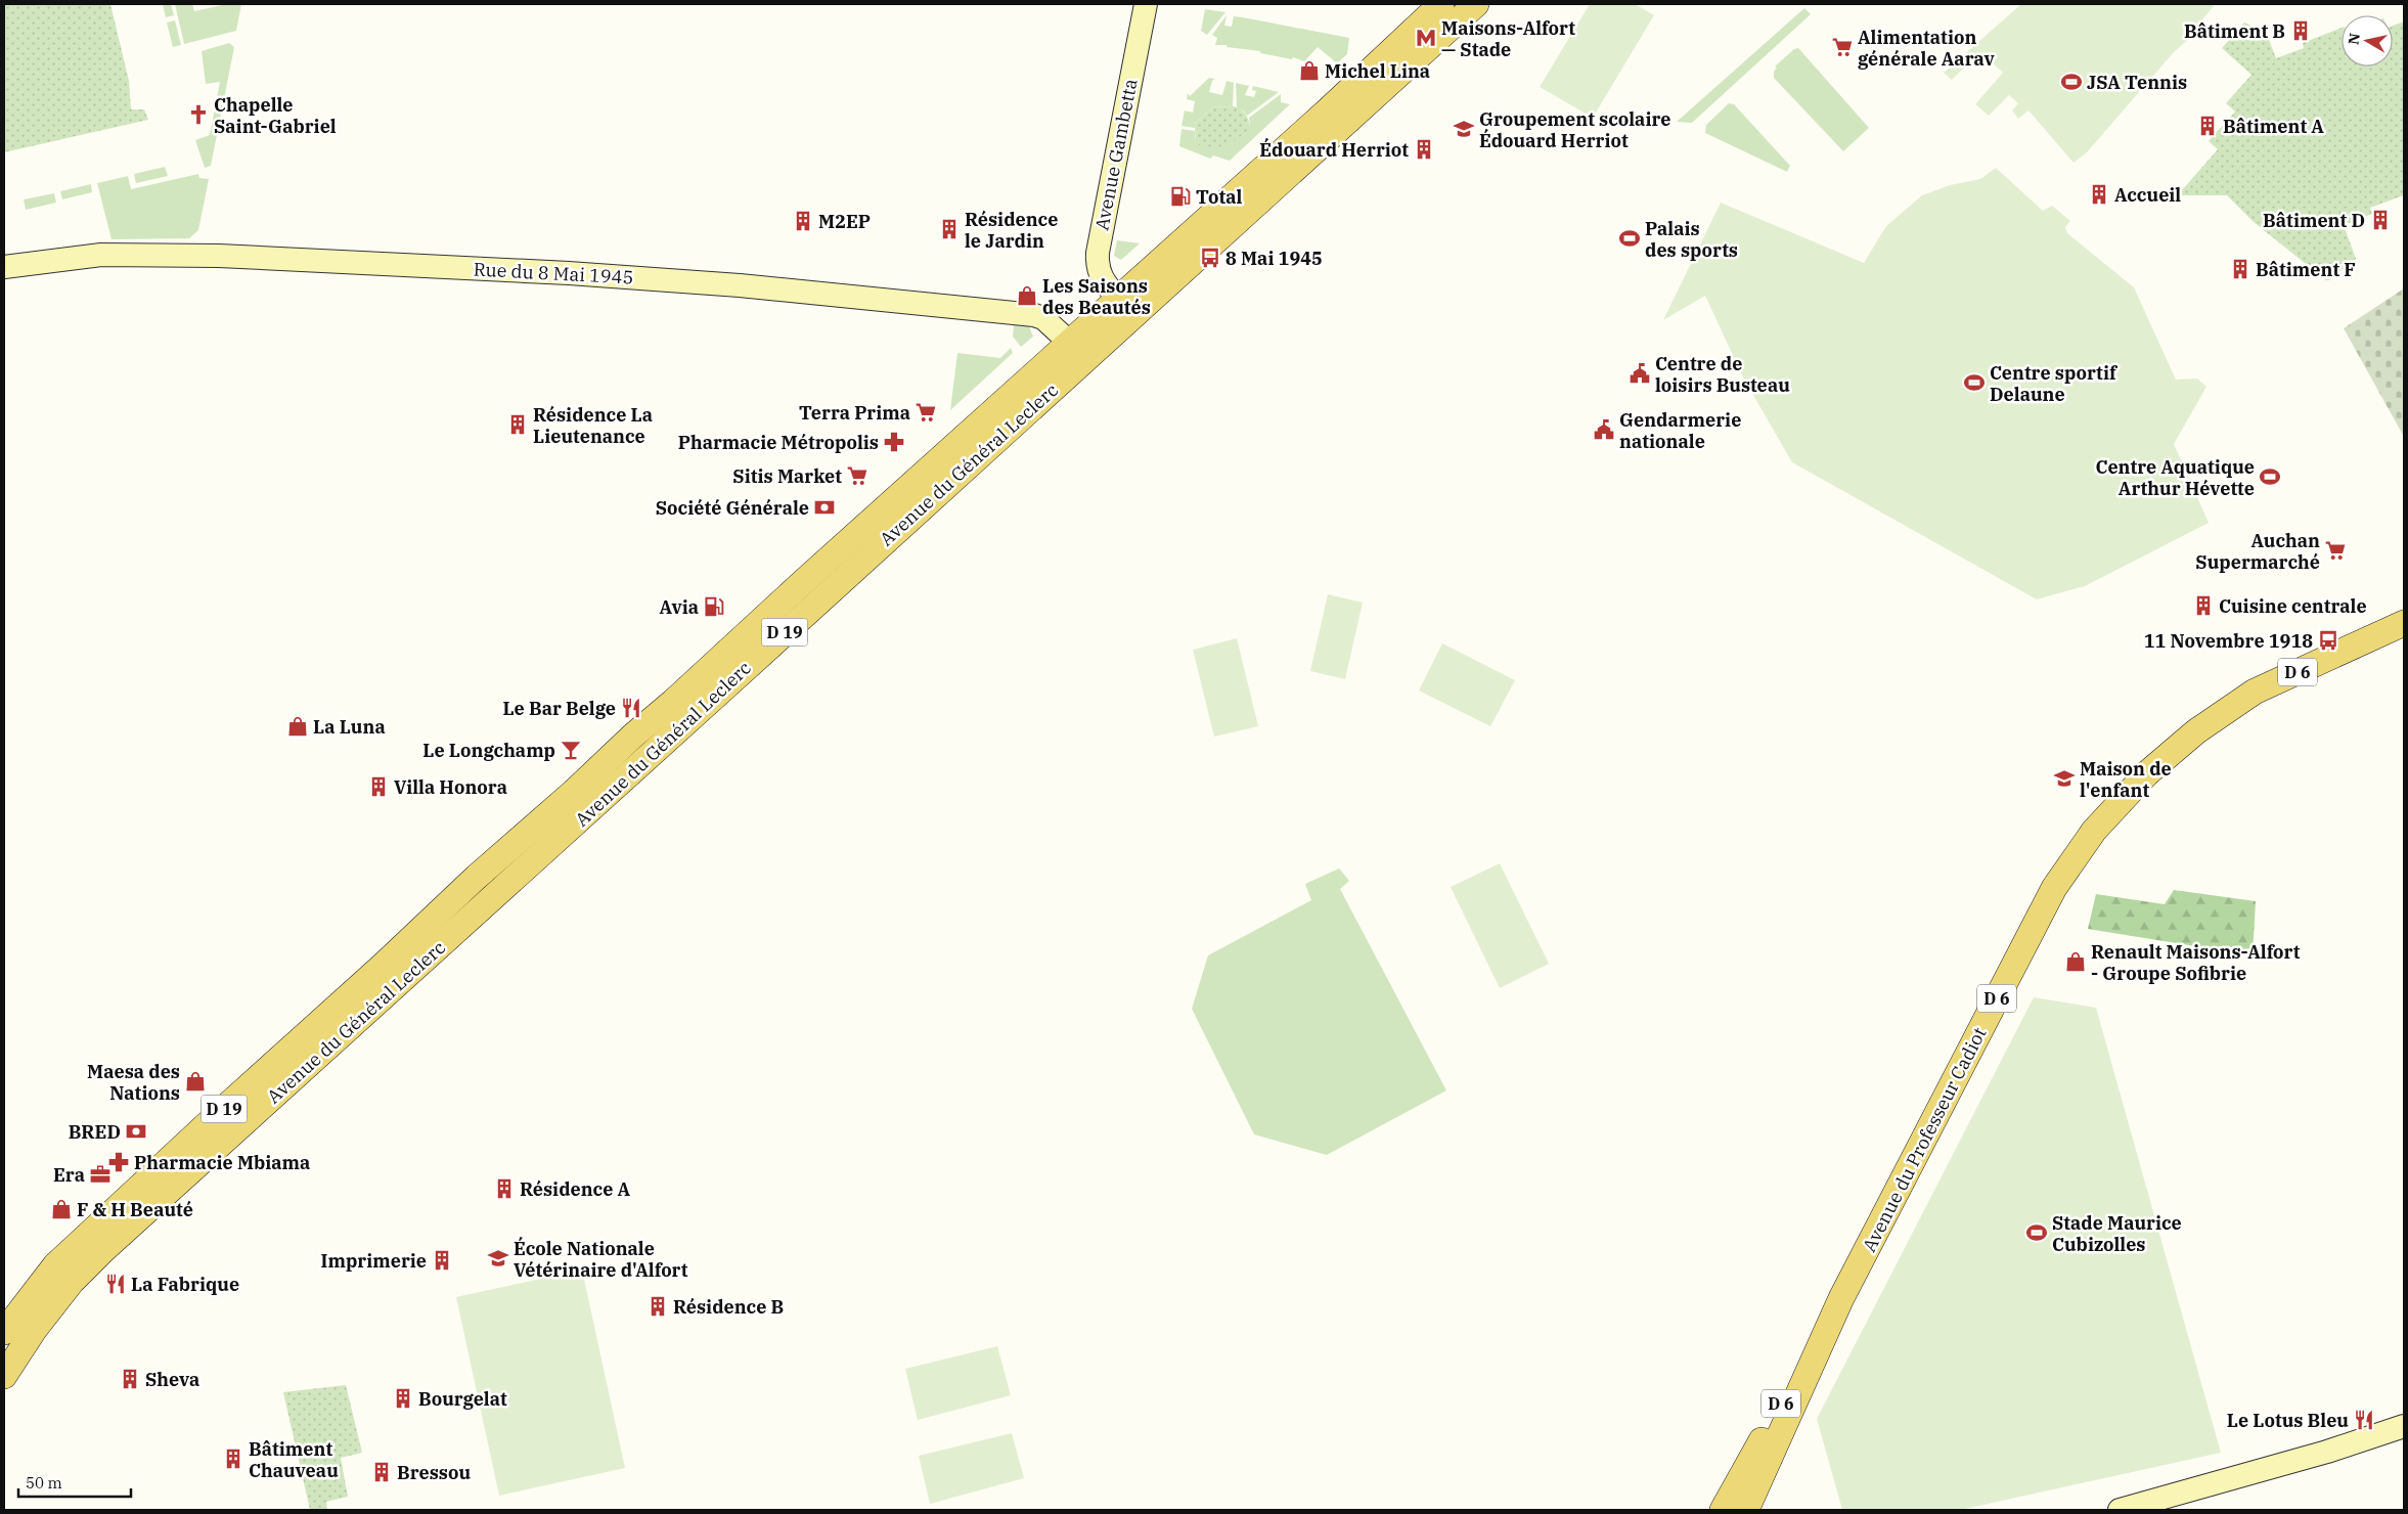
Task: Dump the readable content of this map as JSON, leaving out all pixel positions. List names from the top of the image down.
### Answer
{
  "streets": {
    "main road": [
      "Avenue du Général Leclerc",
      "D 19",
      "D 6",
      "Avenue du Professeur Cadiot"
    ],
    "street": ["Avenue Gambetta", "Rue du 8 Mai 1945"]
  },
  "crossings": [
    ["Avenue Gambetta", "Avenue du Général Leclerc"],
    ["Rue du 8 Mai 1945", "Avenue du Général Leclerc"]
  ],
  "places": {
    "building": [
      "Bâtiment B",
      "Bâtiment A",
      "Édouard Herriot",
      "Accueil",
      "Bâtiment D",
      "M2EP",
      "Résidence le Jardin",
      "Bâtiment F",
      "Résidence La Lieutenance",
      "Cuisine centrale",
      "Villa Honora",
      "Résidence A",
      "Imprimerie",
      "Résidence B",
      "Sheva",
      "Bourgelat",
      "Bâtiment Chauveau",
      "Bressou"
    ],
    "metro station": ["Maisons-Alfort — Stade"],
    "supermarket": [
      "Alimentation générale Aarav",
      "Terra Prima",
      "Sitis Market",
      "Auchan Supermarché"
    ],
    "shop": [
      "Michel Lina",
      "Les Saisons des Beautés",
      "La Luna",
      "Renault Maisons-Alfort - Groupe Sofibrie",
      "Maesa des Nations",
      "F & H Beauté"
    ],
    "sports": [
      "JSA Tennis",
      "Palais des sports",
      "Centre sportif Delaune",
      "Centre Aquatique Arthur Hévette",
      "Stade Maurice Cubizolles"
    ],
    "church": ["Chapelle Saint-Gabriel"],
    "school or university": ["Groupement scolaire Édouard Herriot", "Maison de l'enfant", "École Nationale Vétérinaire d'Alfort"],
    "fuel station": ["Total", "Avia"],
    "bus stop": ["8 Mai 1945", "11 Novembre 1918"],
    "public building": ["Centre de loisirs Busteau", "Gendarmerie nationale"],
    "pharmacy": ["Pharmacie Métropolis", "Pharmacie Mbiama"],
    "bank": ["Société Générale", "BRED"],
    "restaurant": ["Le Bar Belge", "La Fabrique", "Le Lotus Bleu"],
    "bar": ["Le Longchamp"],
    "office": ["Era"]
  },
  "scale_bar": "50 m",
  "north": "left"
}
